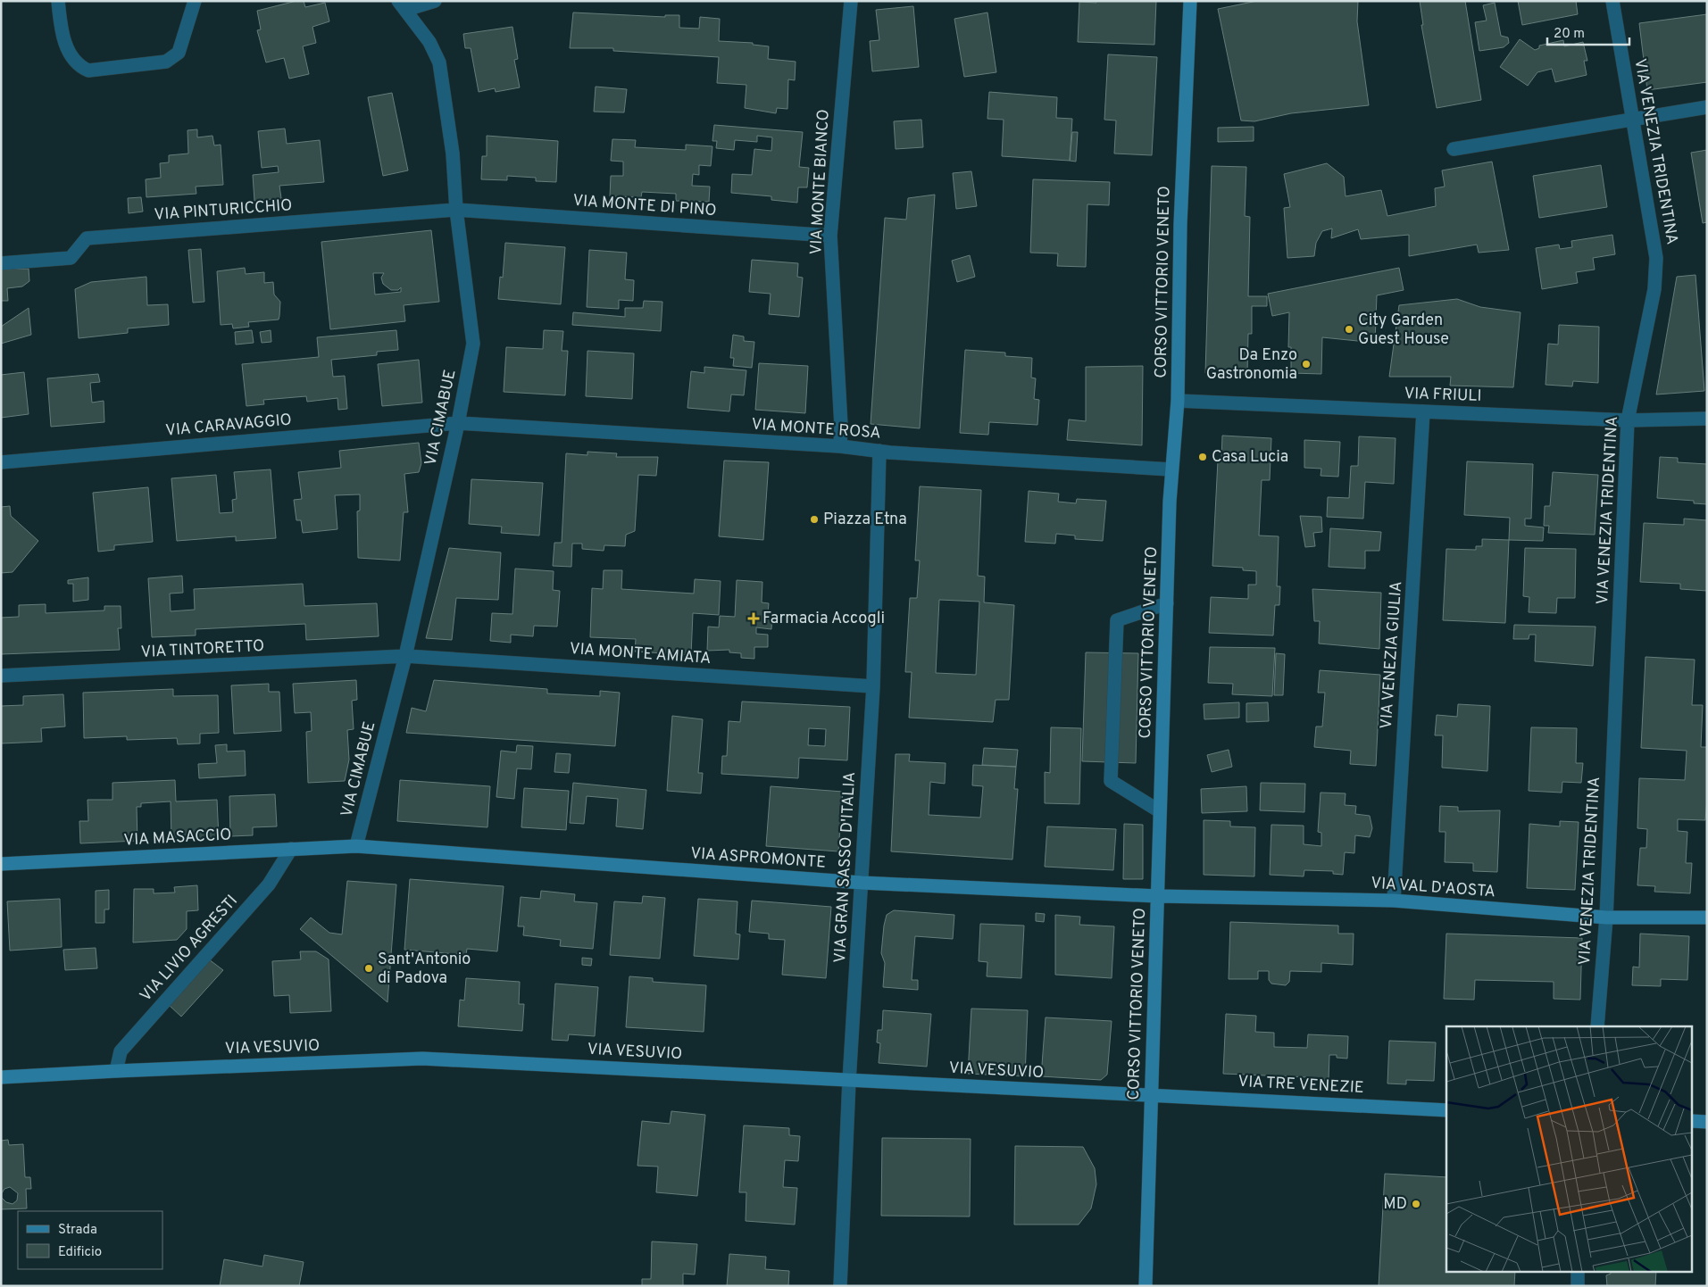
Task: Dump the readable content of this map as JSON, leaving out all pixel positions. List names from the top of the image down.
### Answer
{
  "streets": {
    "street": [
      "VIA VENEZIA TRIDENTINA",
      "VIA MONTE BIANCO",
      "VIA MONTE DI PINO",
      "VIA PINTURICCHIO",
      "CORSO VITTORIO VENETO",
      "VIA FRIULI",
      "VIA CIMABUE",
      "VIA CARAVAGGIO",
      "VIA MONTE ROSA",
      "VIA TINTORETTO",
      "VIA MONTE AMIATA",
      "VIA VENEZIA GIULIA",
      "VIA MASACCIO",
      "VIA ASPROMONTE",
      "VIA GRAN SASSO D'ITALIA",
      "VIA VAL D'AOSTA",
      "VIA LIVIO AGRESTI",
      "VIA VESUVIO",
      "VIA TRE VENEZIE"
    ]
  },
  "crossings": [
    ["VIA VENEZIA TRIDENTINA", "VIA FRIULI"],
    ["VIA VENEZIA TRIDENTINA", "VIA VAL D'AOSTA"],
    ["VIA MONTE BIANCO", "VIA MONTE DI PINO"],
    ["VIA MONTE BIANCO", "VIA MONTE ROSA"],
    ["VIA MONTE DI PINO", "VIA PINTURICCHIO"],
    ["VIA MONTE DI PINO", "VIA CIMABUE"],
    ["VIA PINTURICCHIO", "VIA CIMABUE"],
    ["CORSO VITTORIO VENETO", "VIA FRIULI"],
    ["CORSO VITTORIO VENETO", "VIA MONTE ROSA"],
    ["CORSO VITTORIO VENETO", "VIA ASPROMONTE"],
    ["CORSO VITTORIO VENETO", "VIA VAL D'AOSTA"],
    ["CORSO VITTORIO VENETO", "VIA VESUVIO"],
    ["CORSO VITTORIO VENETO", "VIA TRE VENEZIE"],
    ["VIA FRIULI", "VIA VENEZIA GIULIA"],
    ["VIA CIMABUE", "VIA CARAVAGGIO"],
    ["VIA CIMABUE", "VIA MONTE ROSA"],
    ["VIA CIMABUE", "VIA TINTORETTO"],
    ["VIA CIMABUE", "VIA MONTE AMIATA"],
    ["VIA CIMABUE", "VIA MASACCIO"],
    ["VIA CIMABUE", "VIA ASPROMONTE"],
    ["VIA CARAVAGGIO", "VIA MONTE ROSA"],
    ["VIA MONTE ROSA", "VIA GRAN SASSO D'ITALIA"],
    ["VIA TINTORETTO", "VIA MONTE AMIATA"],
    ["VIA MONTE AMIATA", "VIA GRAN SASSO D'ITALIA"],
    ["VIA VENEZIA GIULIA", "VIA VAL D'AOSTA"],
    ["VIA MASACCIO", "VIA ASPROMONTE"],
    ["VIA MASACCIO", "VIA LIVIO AGRESTI"],
    ["VIA ASPROMONTE", "VIA GRAN SASSO D'ITALIA"],
    ["VIA ASPROMONTE", "VIA VAL D'AOSTA"],
    ["VIA GRAN SASSO D'ITALIA", "VIA VESUVIO"],
    ["VIA LIVIO AGRESTI", "VIA VESUVIO"],
    ["VIA VESUVIO", "VIA TRE VENEZIE"]
  ],
  "places": {
    "other": [
      "City Garden Guest House",
      "Da Enzo Gastronomia",
      "Casa Lucia",
      "Piazza Etna",
      "Sant'Antonio di Padova",
      "MD"
    ],
    "health": ["Farmacia Accogli"]
  },
  "legend": ["Strada", "Edificio"],
  "scale_bar": "20 m"
}
